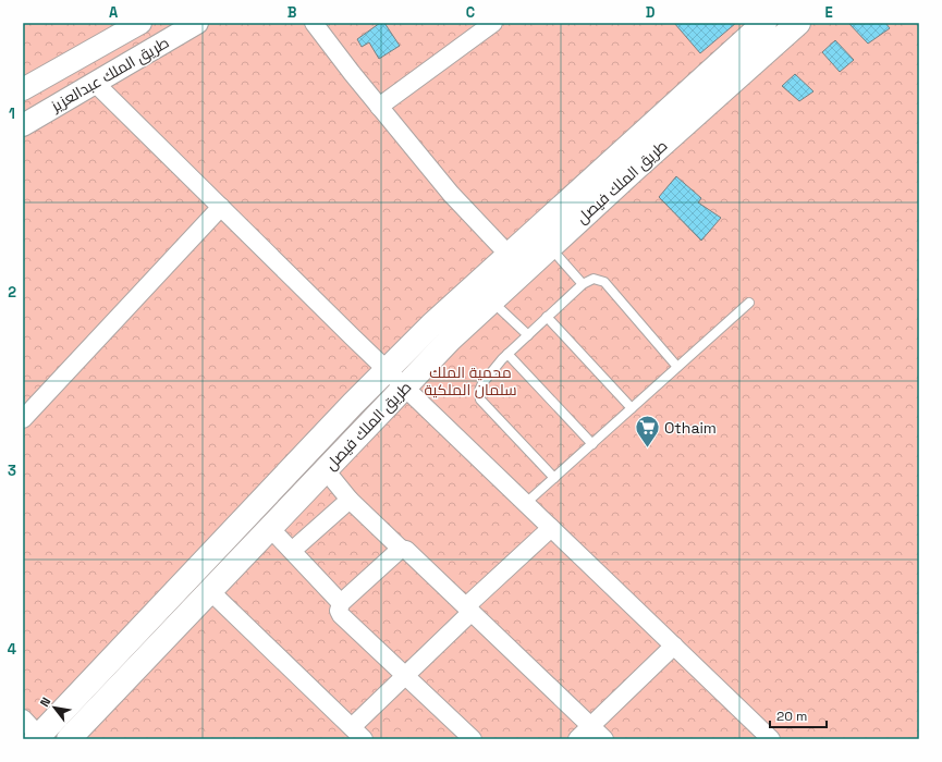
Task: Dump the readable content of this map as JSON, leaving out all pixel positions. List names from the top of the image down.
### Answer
{
  "streets": {
    "main road": ["طريق الملك فيصل"],
    "street": ["طريق الملك عبدالعزيز"]
  },
  "parks": ["محمية الملك سلمان الملكية"],
  "places": {
    "supermarket": ["Othaim"]
  },
  "scale_bar": "20 m",
  "north": "top left",
  "grid": {
    "columns": [
      "A",
      "B",
      "C",
      "D",
      "E"
    ],
    "rows": [
      "1",
      "2",
      "3",
      "4"
    ]
  }
}
